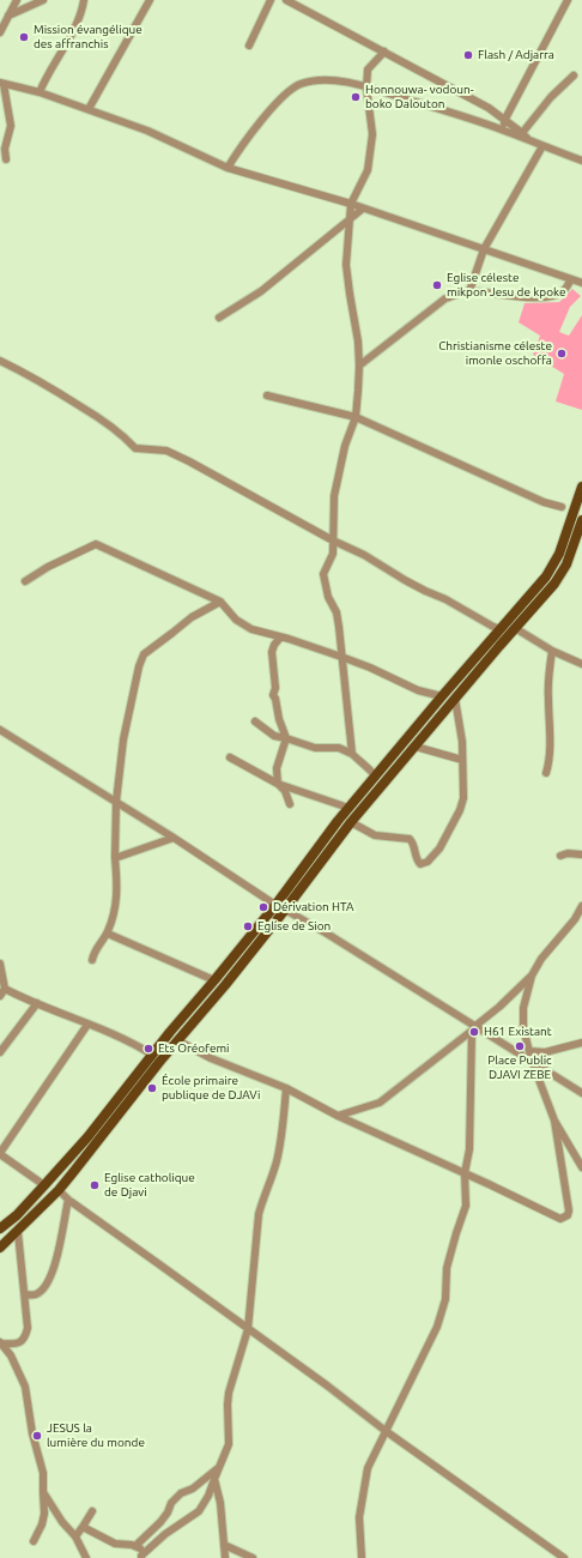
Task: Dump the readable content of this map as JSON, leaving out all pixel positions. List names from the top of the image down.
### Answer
{
  "places": [
    "Mission évangélique des affranchis",
    "Flash / Adjarra",
    "Honnouwa- vodoun- boko Dalouton",
    "Eglise céleste mikpon Jesu de kpoke",
    "Christianisme céleste imonle oschoffa",
    "Dérivation HTA",
    "Eglise de Sion",
    "H61 Existant",
    "Place Public DJAVI ZEBE",
    "Ets Oréofemi",
    "École primaire publique de DJAVi",
    "Eglise catholique de Djavi",
    "JESUS la lumière du monde"
  ]
}
